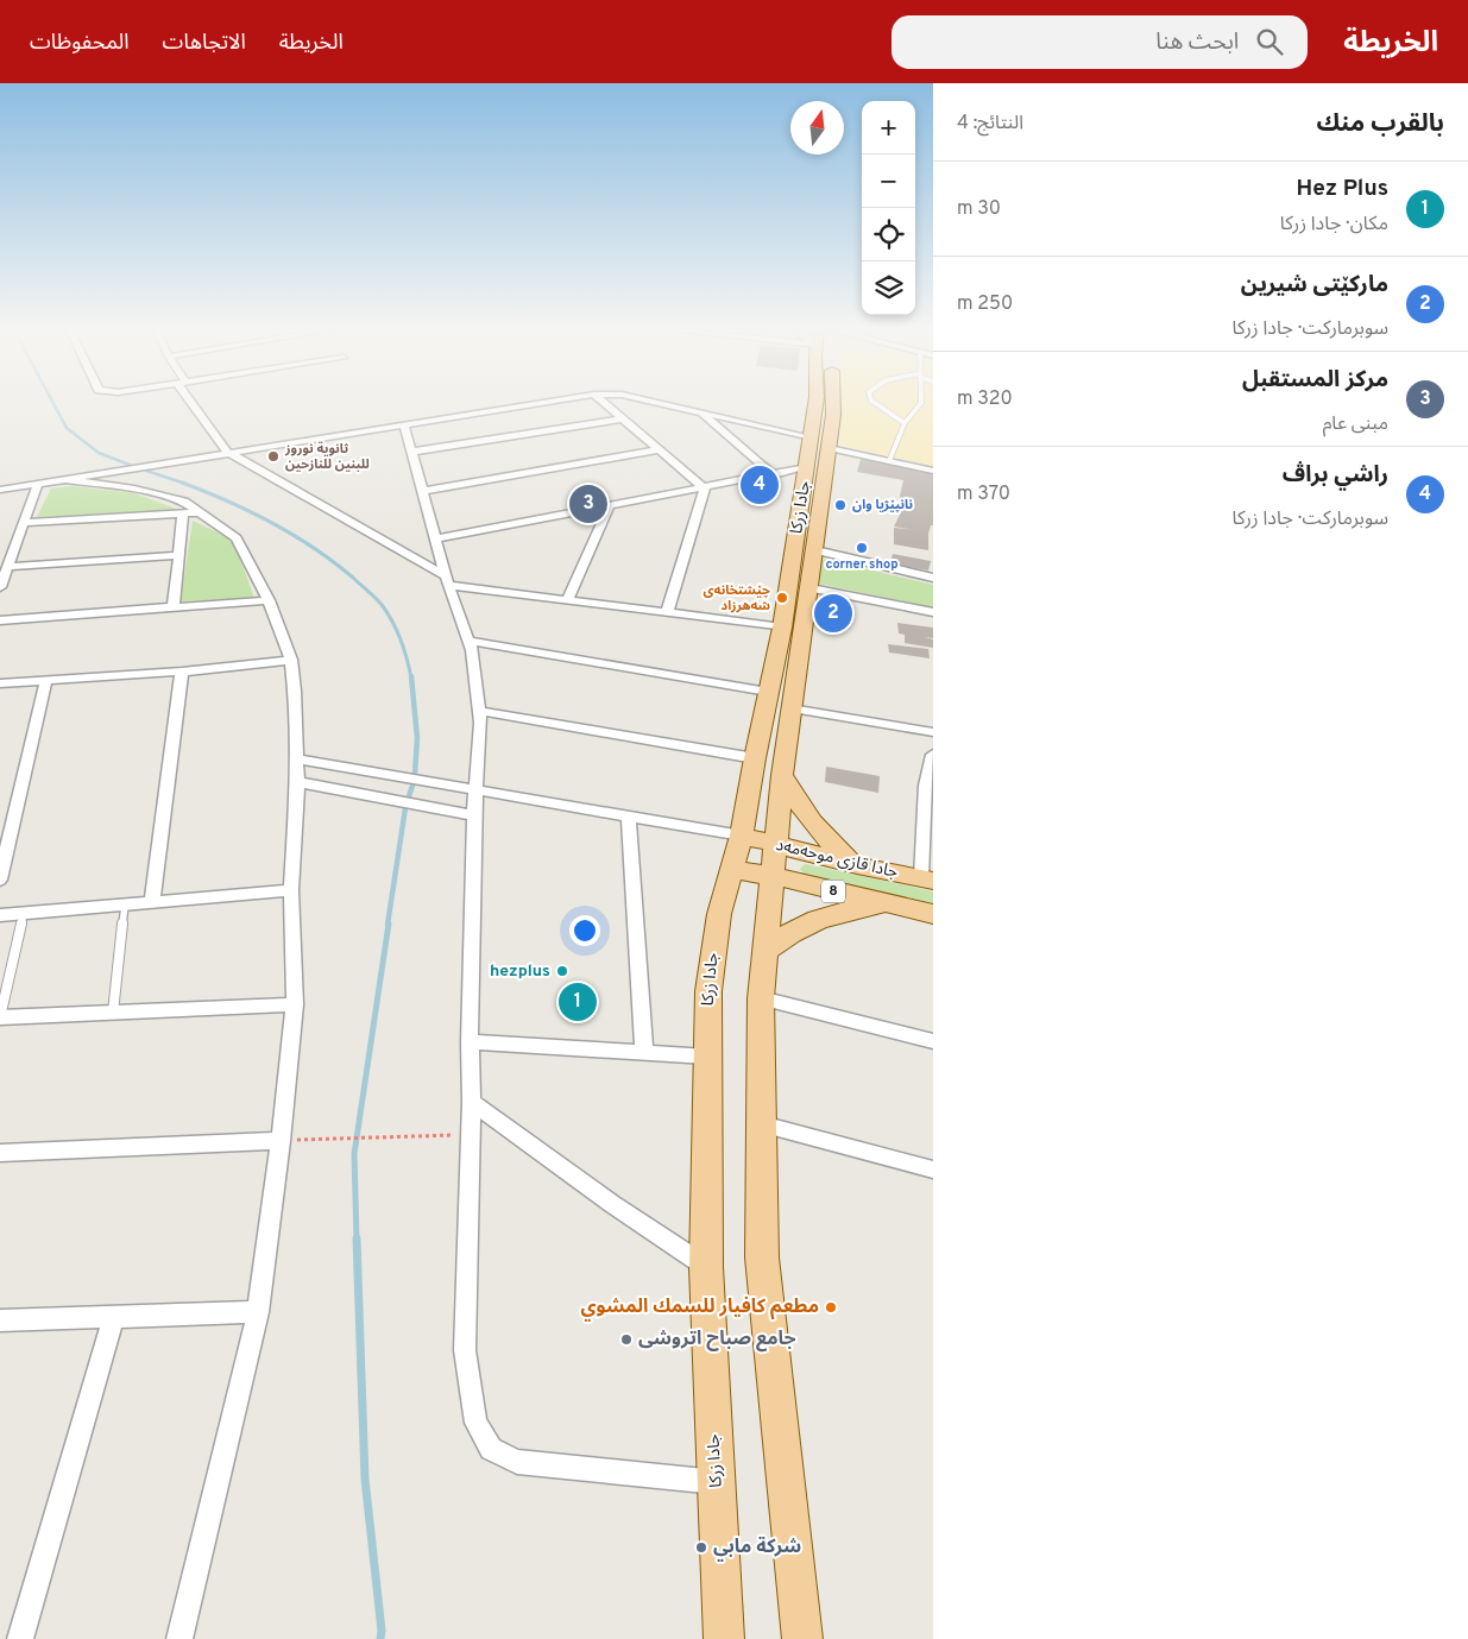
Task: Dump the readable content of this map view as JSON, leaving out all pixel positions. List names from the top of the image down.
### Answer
{
  "streets": {
    "main road": ["جادا زرکا", "جادا قازی موحەمەد", "8"]
  },
  "crossings": [
    ["جادا زرکا", "جادا قازی موحەمەد"]
  ],
  "places": [
    "ثانوية نوروز للبنين للنازحين",
    "نانپێژیا وان",
    "corner shop",
    "چێشتخانەی شەهرزاد",
    "hezplus",
    "مطعم كافيار للسمك المشوي",
    "جامع صباح اتروشى",
    "شركة مابي"
  ],
  "north": "top",
  "page": {
    "header": "الخريطة",
    "search": "ابحث هنا",
    "nav": ["الخريطة", "الاتجاهات", "المحفوظات"],
    "heading": ["بالقرب منك", "النتائج: 4"],
    "map_buttons": ["+", "−"],
    "list": [
      {
        "mark": "1",
        "name": "Hez Plus",
        "note": "مكان · جادا زرکا",
        "value": "30 m"
      },
      {
        "mark": "2",
        "name": "مارکێتی شیرین",
        "note": "سوبرماركت · جادا زرکا",
        "value": "250 m"
      },
      {
        "mark": "3",
        "name": "مركز المستقبل",
        "note": "مبنى عام",
        "value": "320 m"
      },
      {
        "mark": "4",
        "name": "راشي براڤ",
        "note": "سوبرماركت · جادا زرکا",
        "value": "370 m"
      }
    ],
    "pins": [
      "4",
      "3",
      "2",
      "1"
    ]
  }
}
